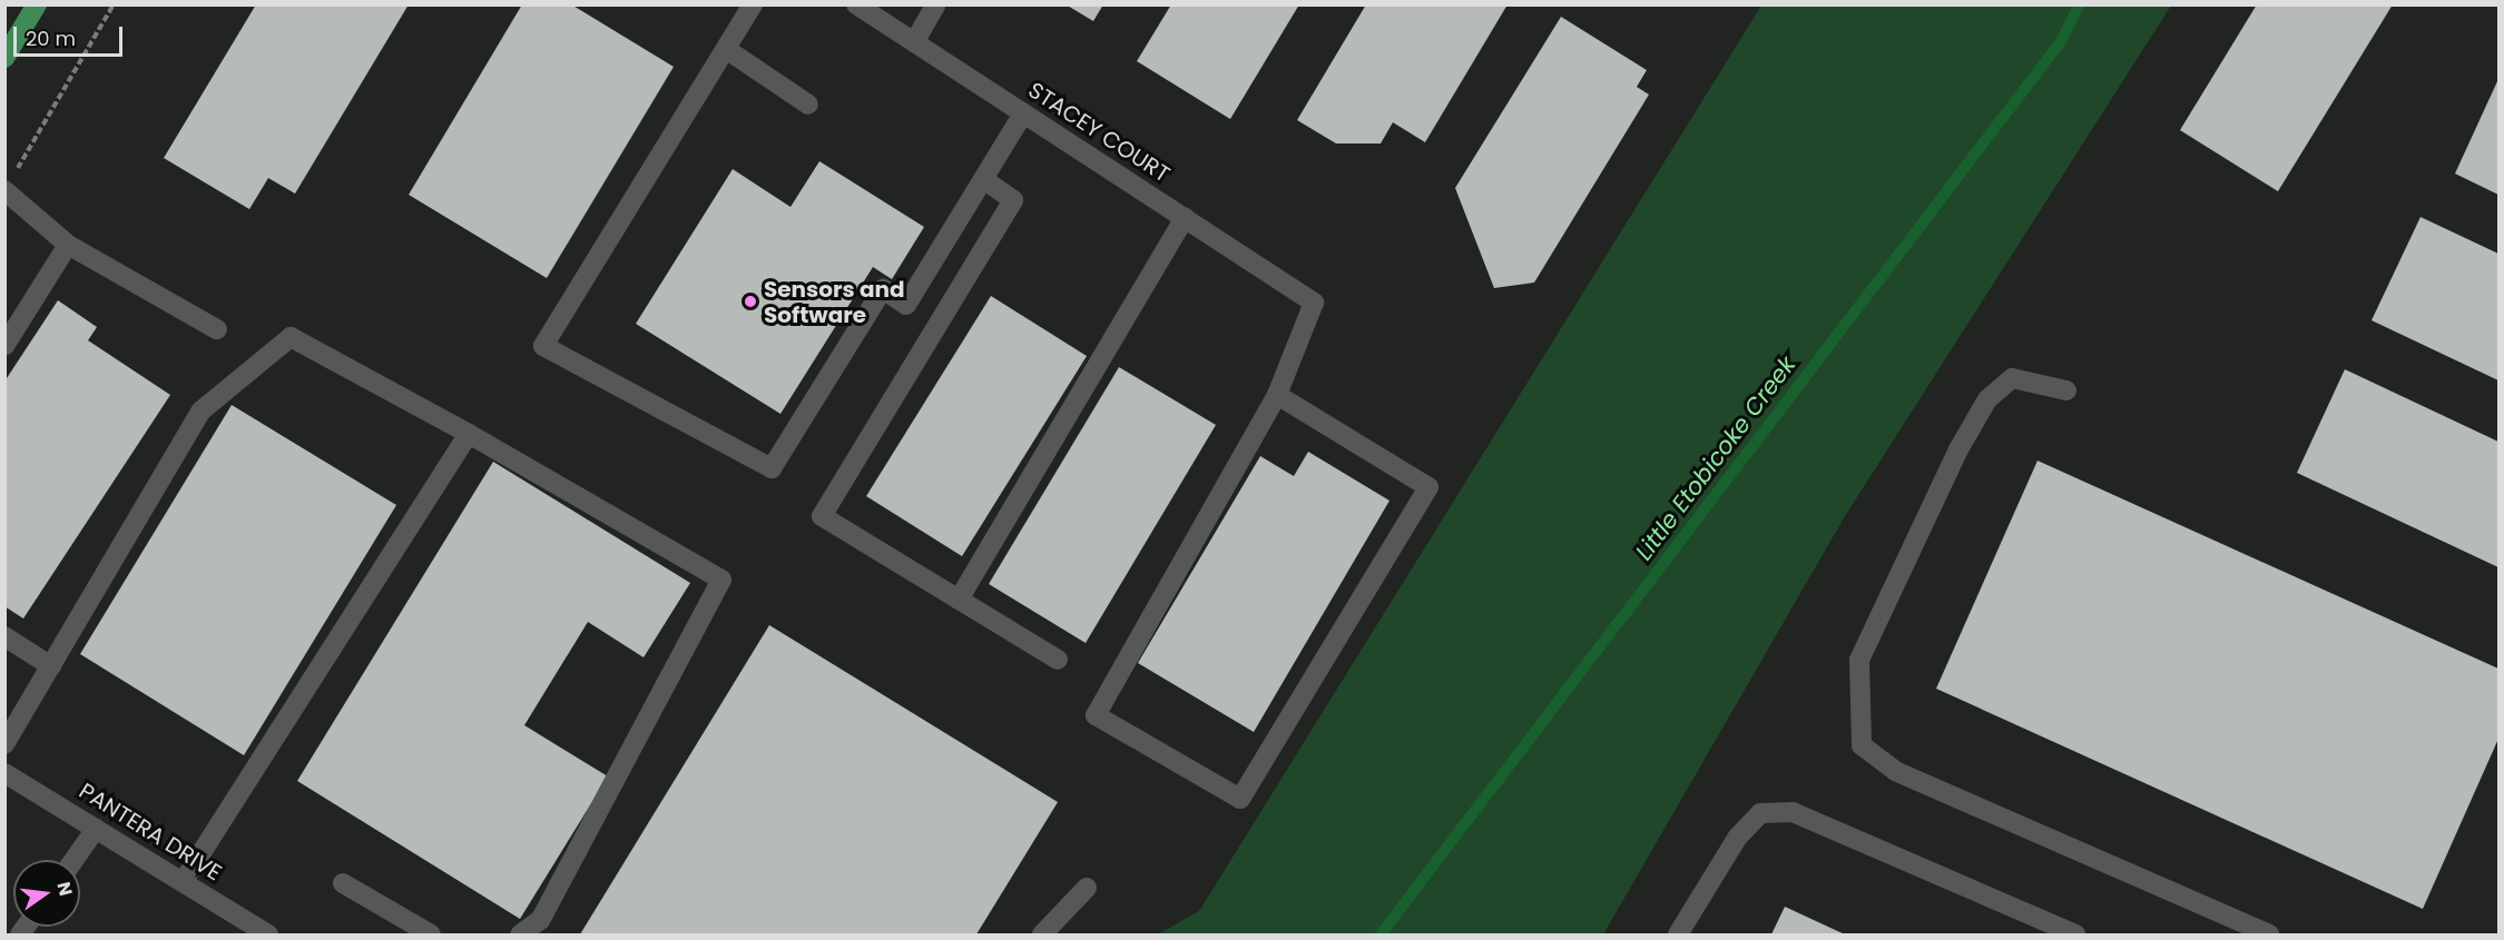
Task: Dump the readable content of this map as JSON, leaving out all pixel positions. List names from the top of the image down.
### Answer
{
  "streets": {
    "street": ["STACEY COURT", "PANTERA DRIVE"]
  },
  "water": ["Little Etobicoke Creek"],
  "places": ["Sensors and Software"],
  "scale_bar": "20 m",
  "north": "right"
}
